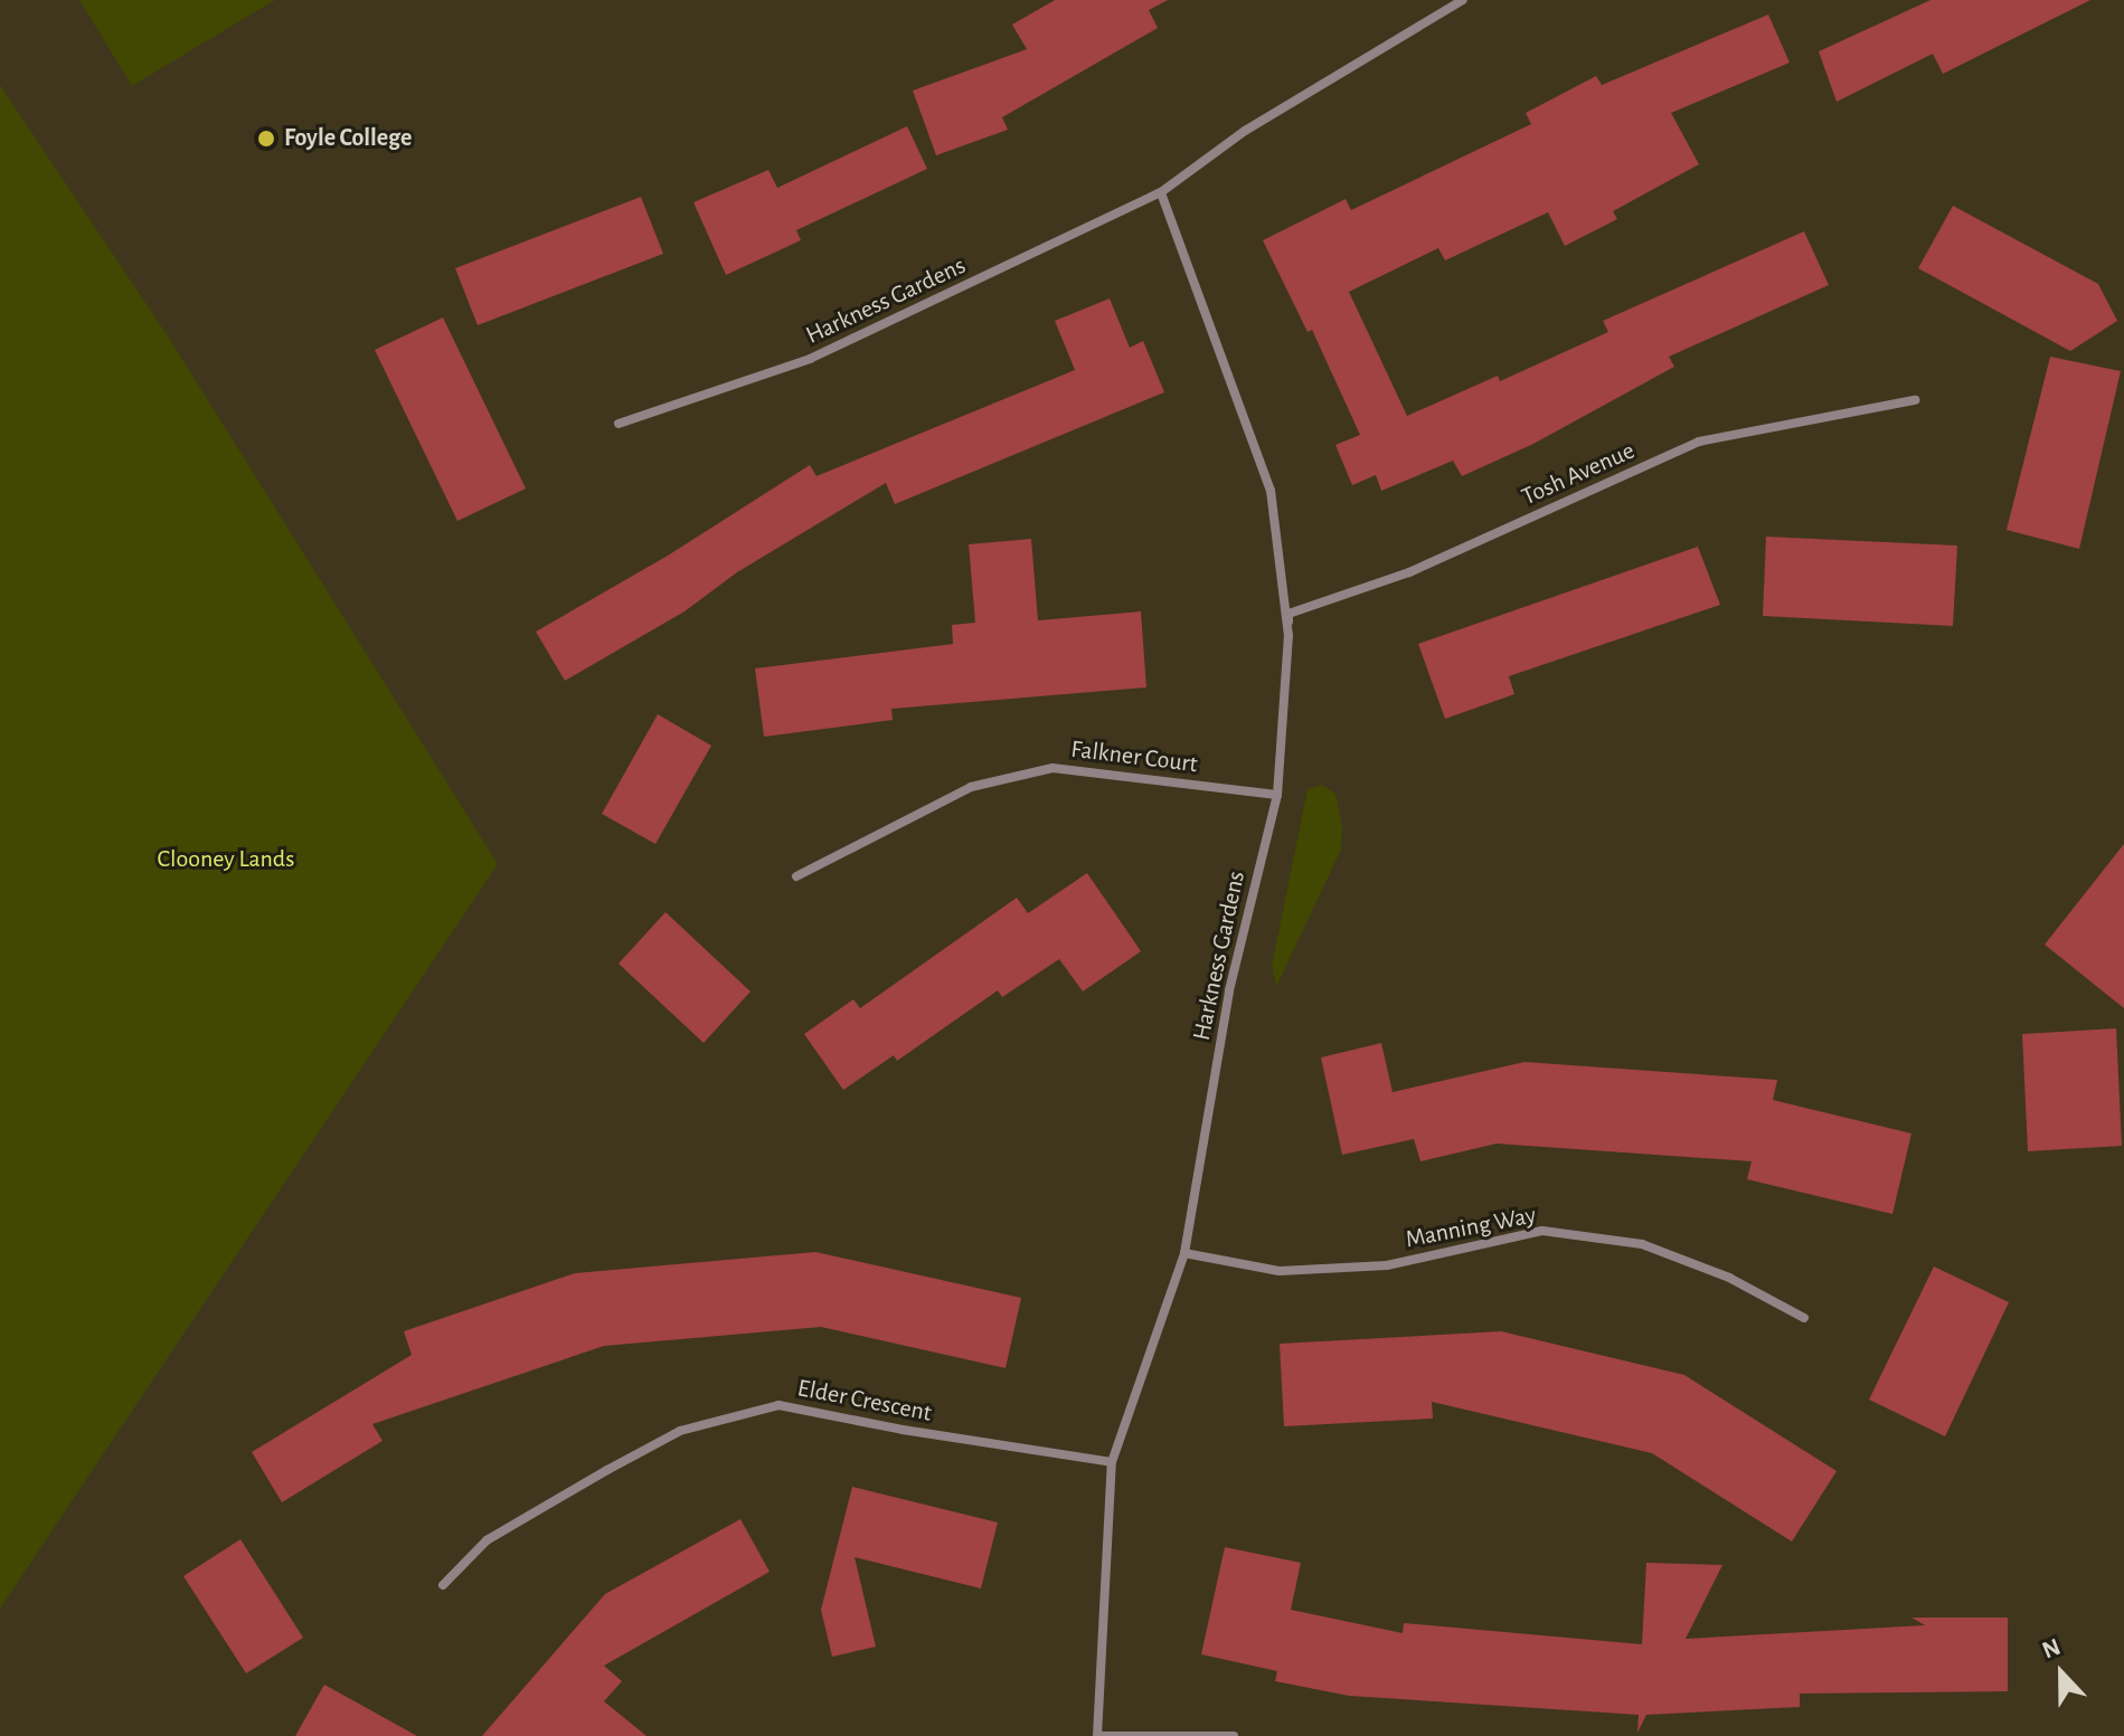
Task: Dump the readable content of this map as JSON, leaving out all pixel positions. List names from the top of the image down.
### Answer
{
  "streets": {
    "street": [
      "Harkness Gardens",
      "Tosh Avenue",
      "Falkner Court",
      "Manning Way",
      "Elder Crescent"
    ]
  },
  "crossings": [
    ["Harkness Gardens", "Tosh Avenue"],
    ["Harkness Gardens", "Falkner Court"],
    ["Harkness Gardens", "Manning Way"],
    ["Harkness Gardens", "Elder Crescent"]
  ],
  "parks": ["Clooney Lands"],
  "places": ["Foyle College"],
  "north": "top"
}
